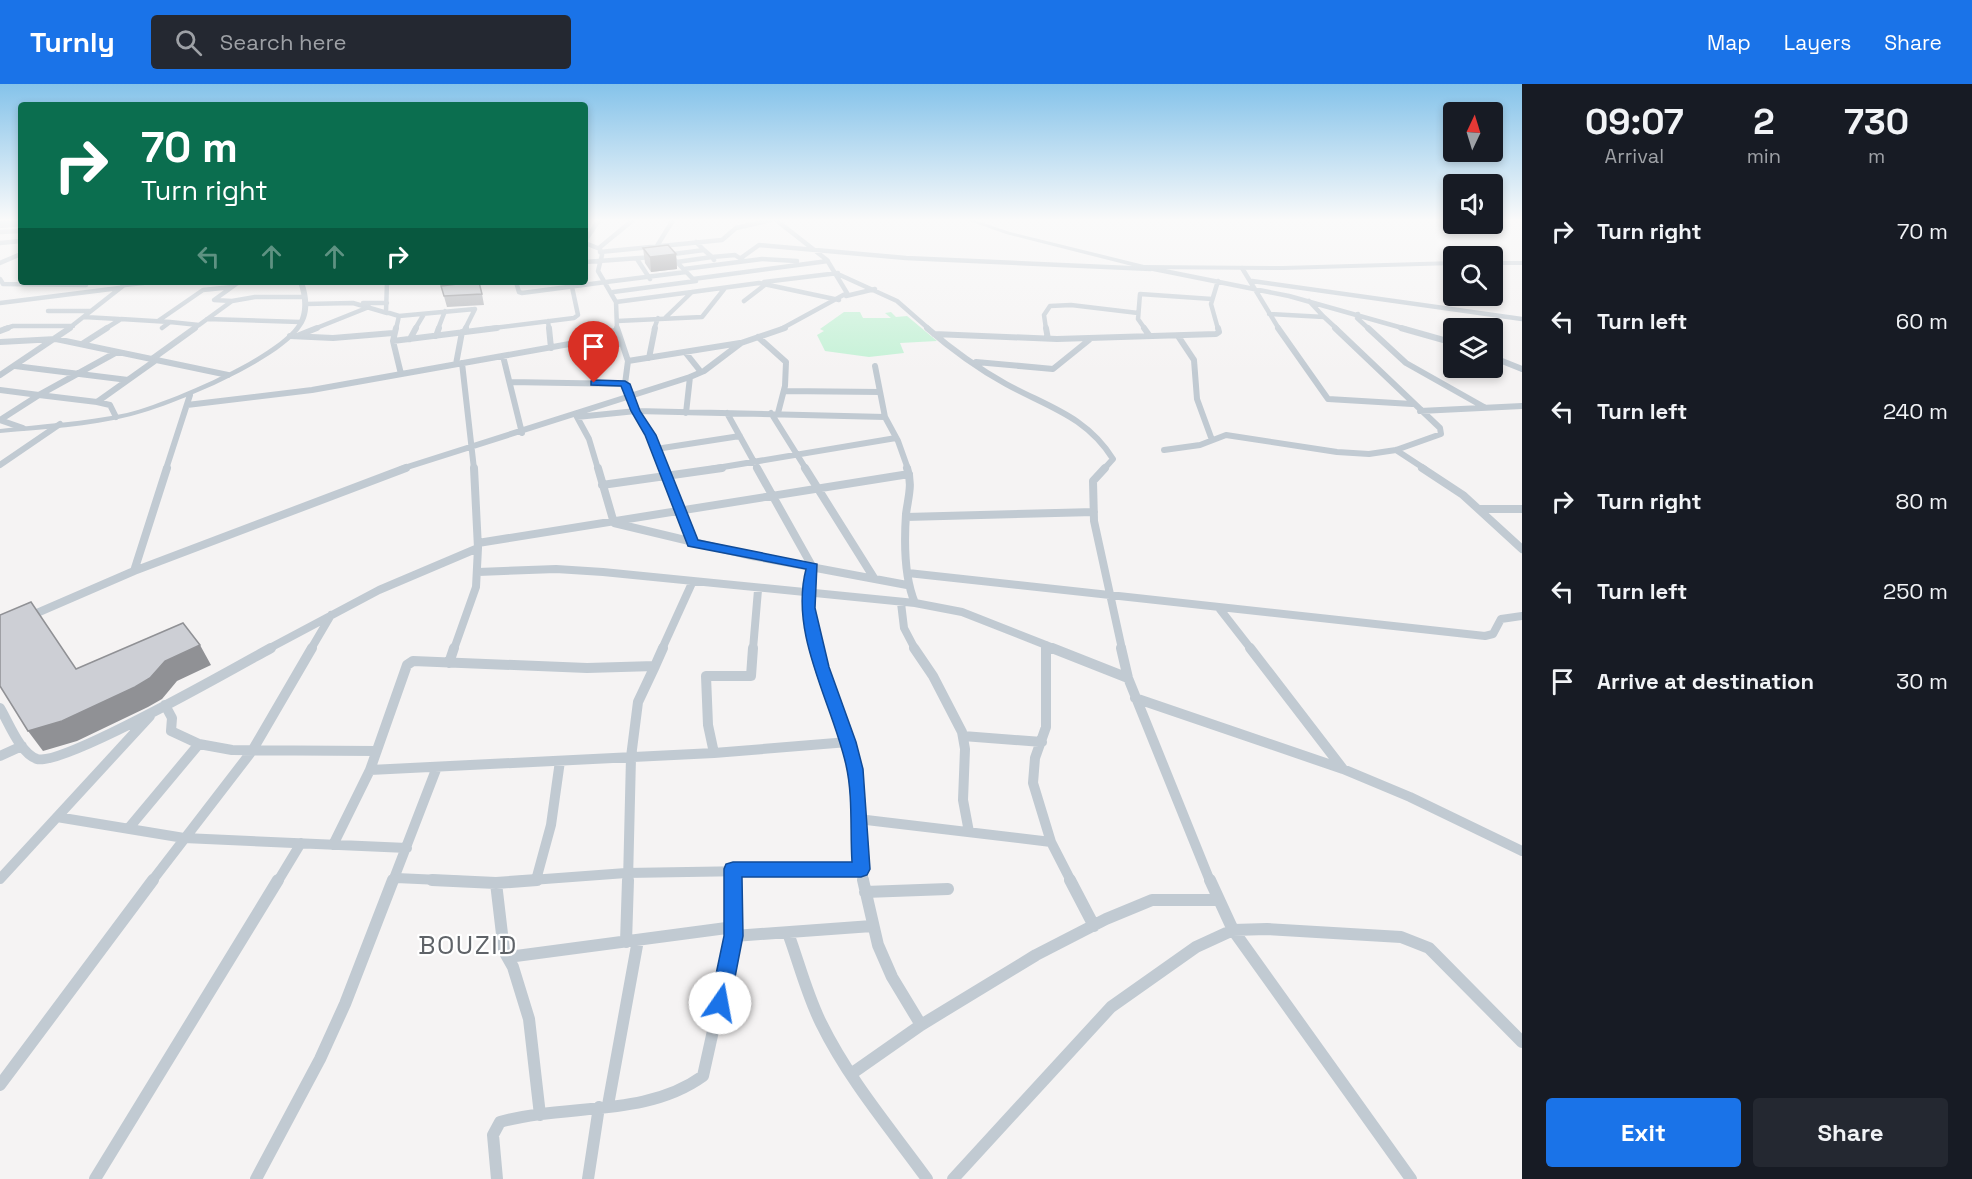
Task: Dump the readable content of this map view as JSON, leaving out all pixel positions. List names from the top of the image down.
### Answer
{
  "districts": ["BOUZID"],
  "north": "top",
  "page": {
    "header": "Turnly",
    "search": "Search here",
    "nav": ["Map", "Layers", "Share"],
    "eta": [
      "09:07",
      "Arrival",
      "2",
      "min",
      "730",
      "m"
    ],
    "turn": ["70 m", "Turn right"],
    "list": [
      {
        "name": "Turn right",
        "value": "70 m"
      },
      {
        "name": "Turn left",
        "value": "60 m"
      },
      {
        "name": "Turn left",
        "value": "240 m"
      },
      {
        "name": "Turn right",
        "value": "80 m"
      },
      {
        "name": "Turn left",
        "value": "250 m"
      },
      {
        "name": "Arrive at destination",
        "value": "30 m"
      }
    ],
    "buttons": ["Exit", "Share"]
  }
}
